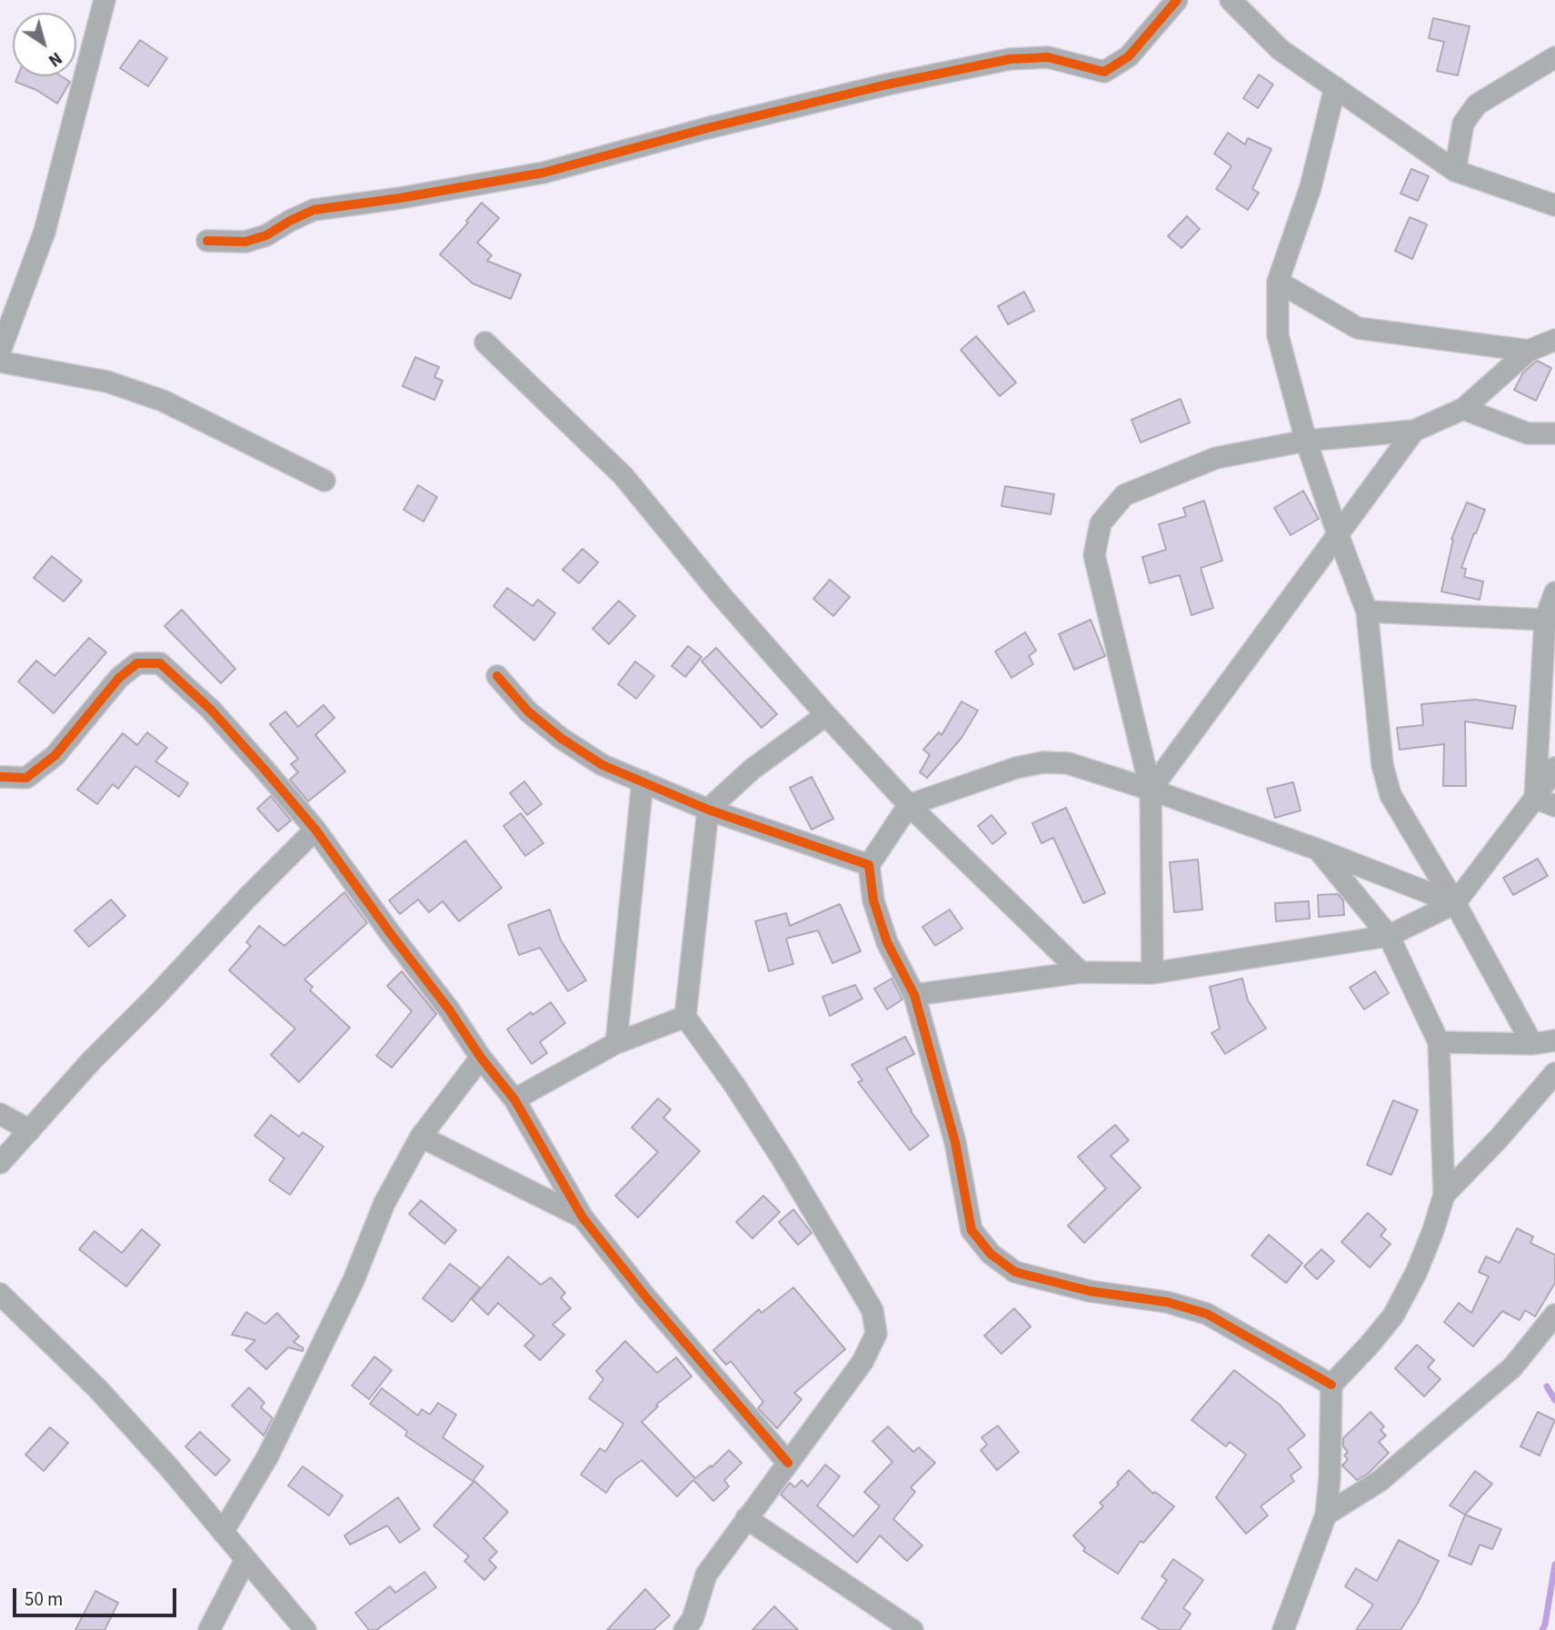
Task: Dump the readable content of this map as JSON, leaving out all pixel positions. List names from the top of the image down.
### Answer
{
  "scale_bar": "50 m",
  "north": "bottom right"
}
